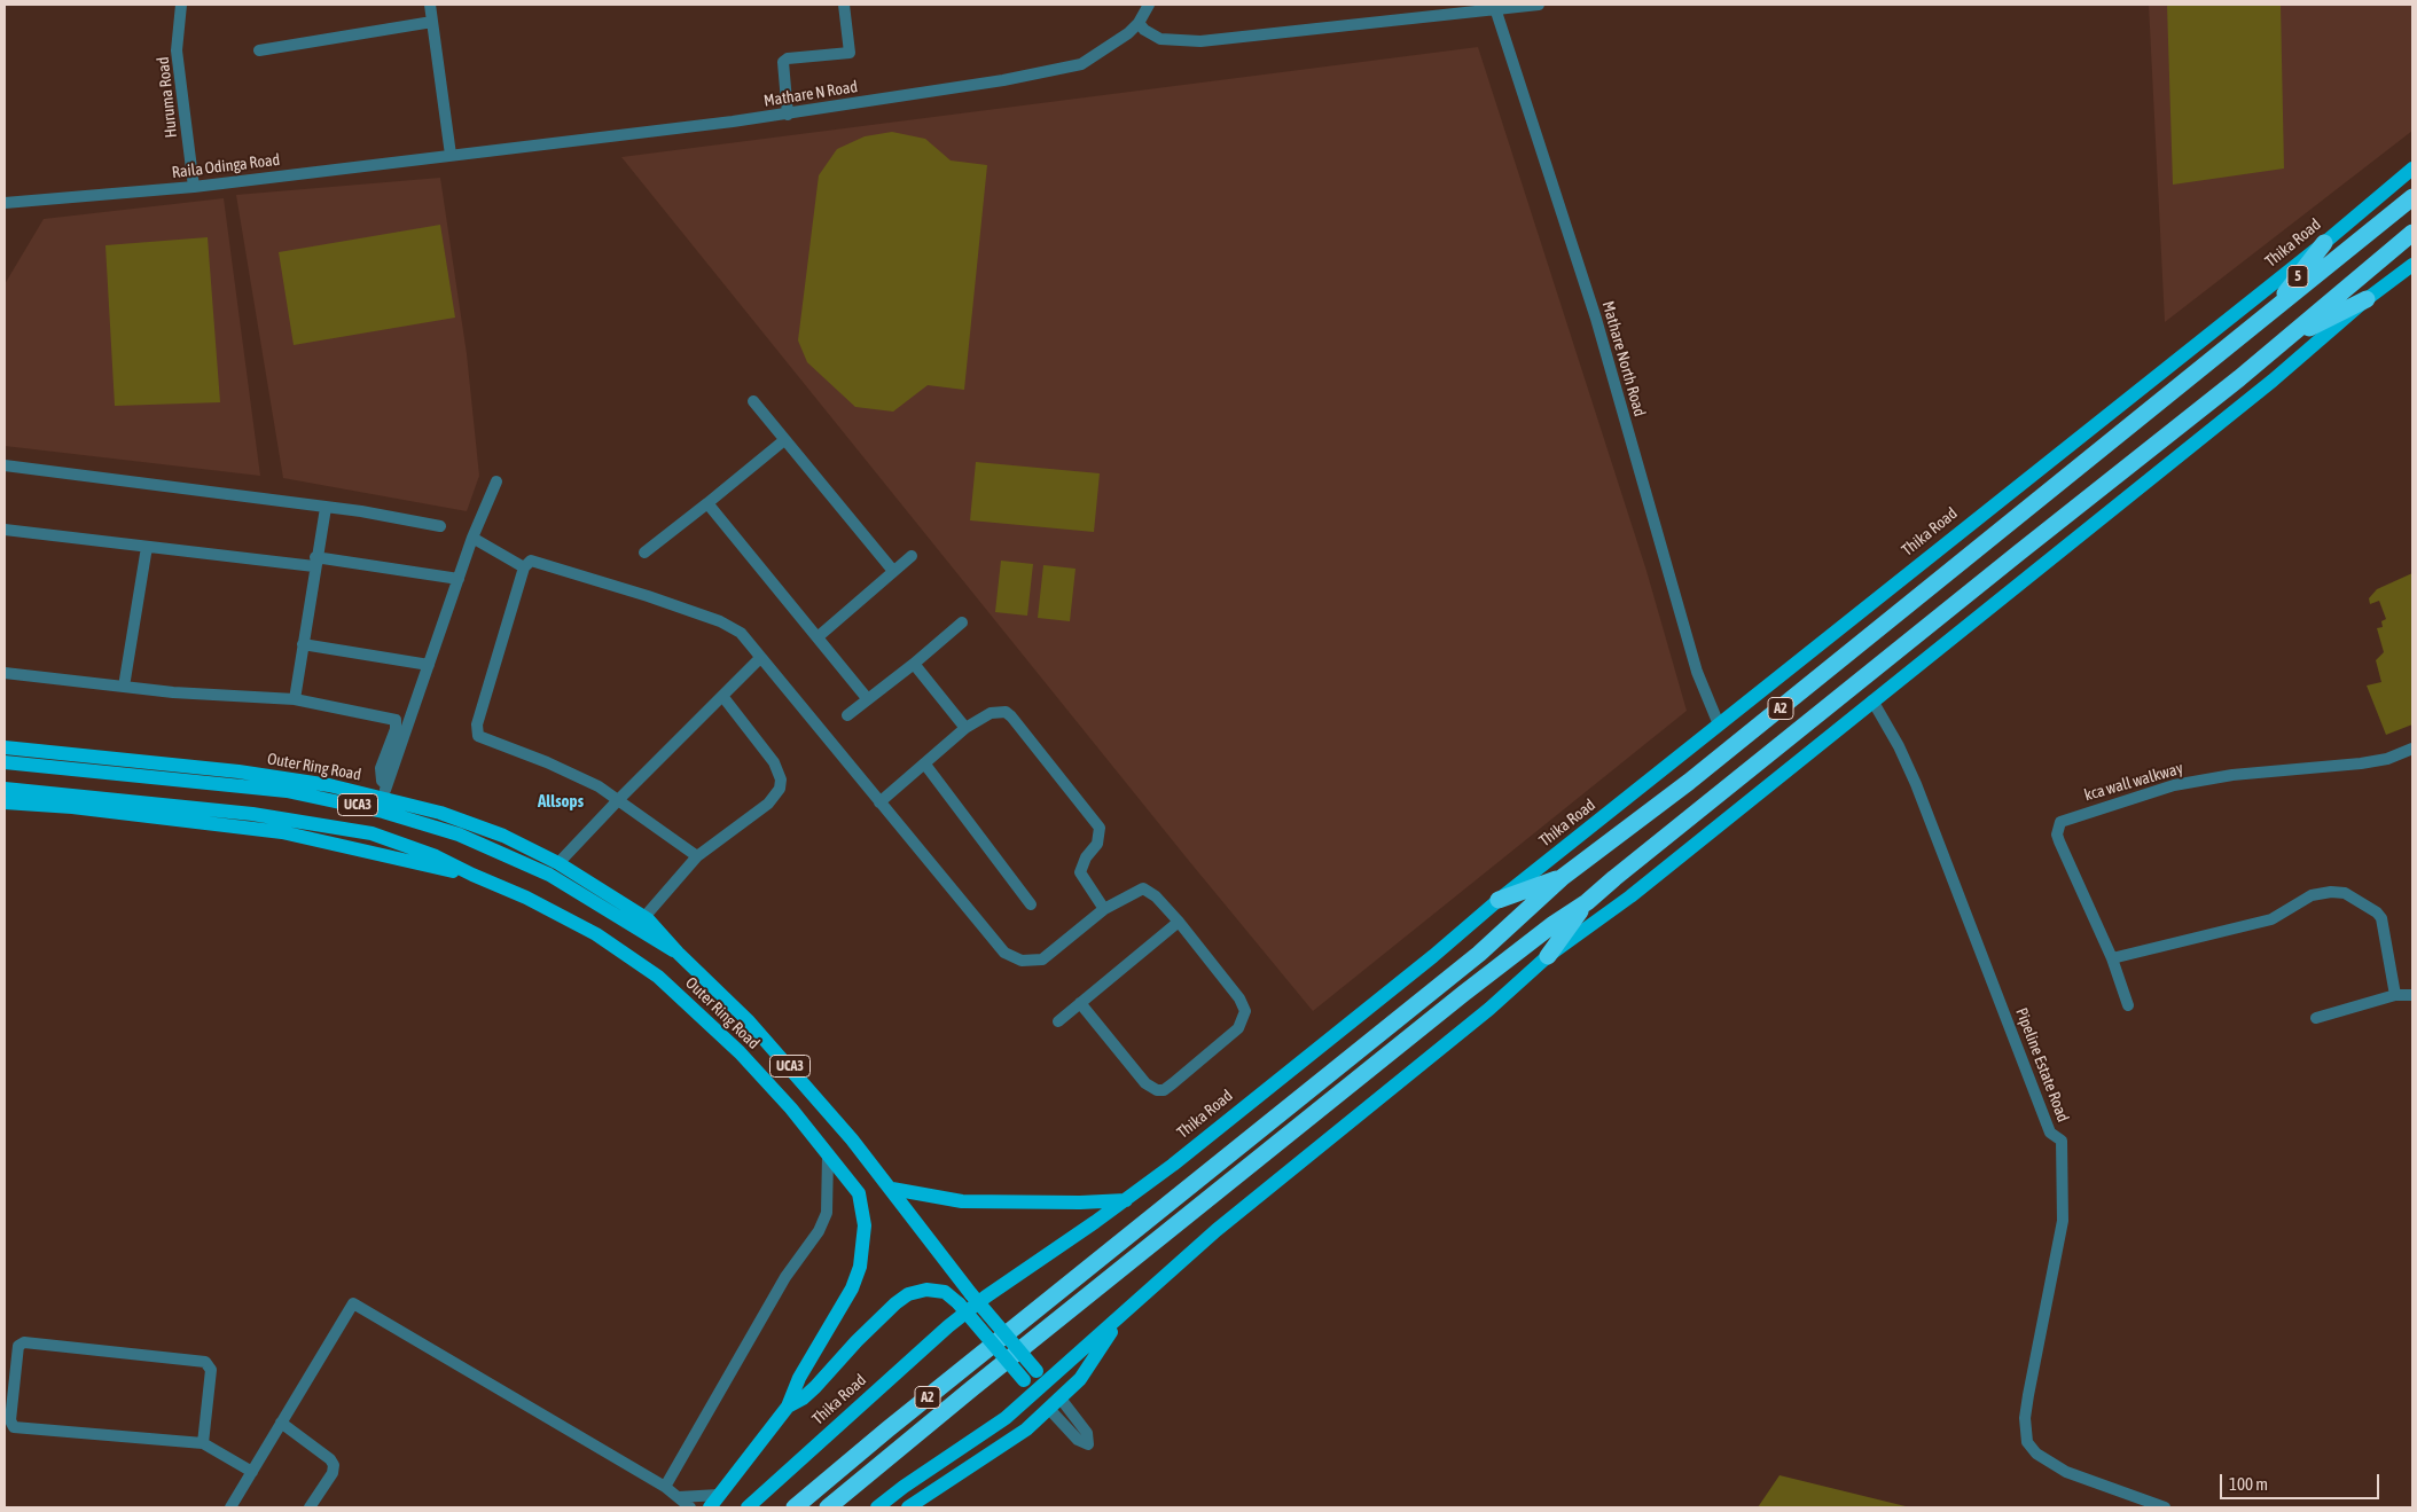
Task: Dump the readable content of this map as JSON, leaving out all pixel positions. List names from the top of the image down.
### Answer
{
  "streets": {
    "highway": ["5", "A2"],
    "main road": ["Thika Road", "Outer Ring Road", "UCA3"],
    "street": [
      "Mathare N Road",
      "Huruma Road",
      "Raila Odinga Road",
      "Mathare North Road",
      "kca wall walkway",
      "Pipeline Estate Road"
    ]
  },
  "crossings": [
    ["Mathare N Road", "Raila Odinga Road"],
    ["Huruma Road", "Raila Odinga Road"],
    ["Thika Road", "5"],
    ["Thika Road", "Mathare North Road"],
    ["5", "A2"]
  ],
  "districts": ["Allsops"],
  "scale_bar": "100 m"
}
